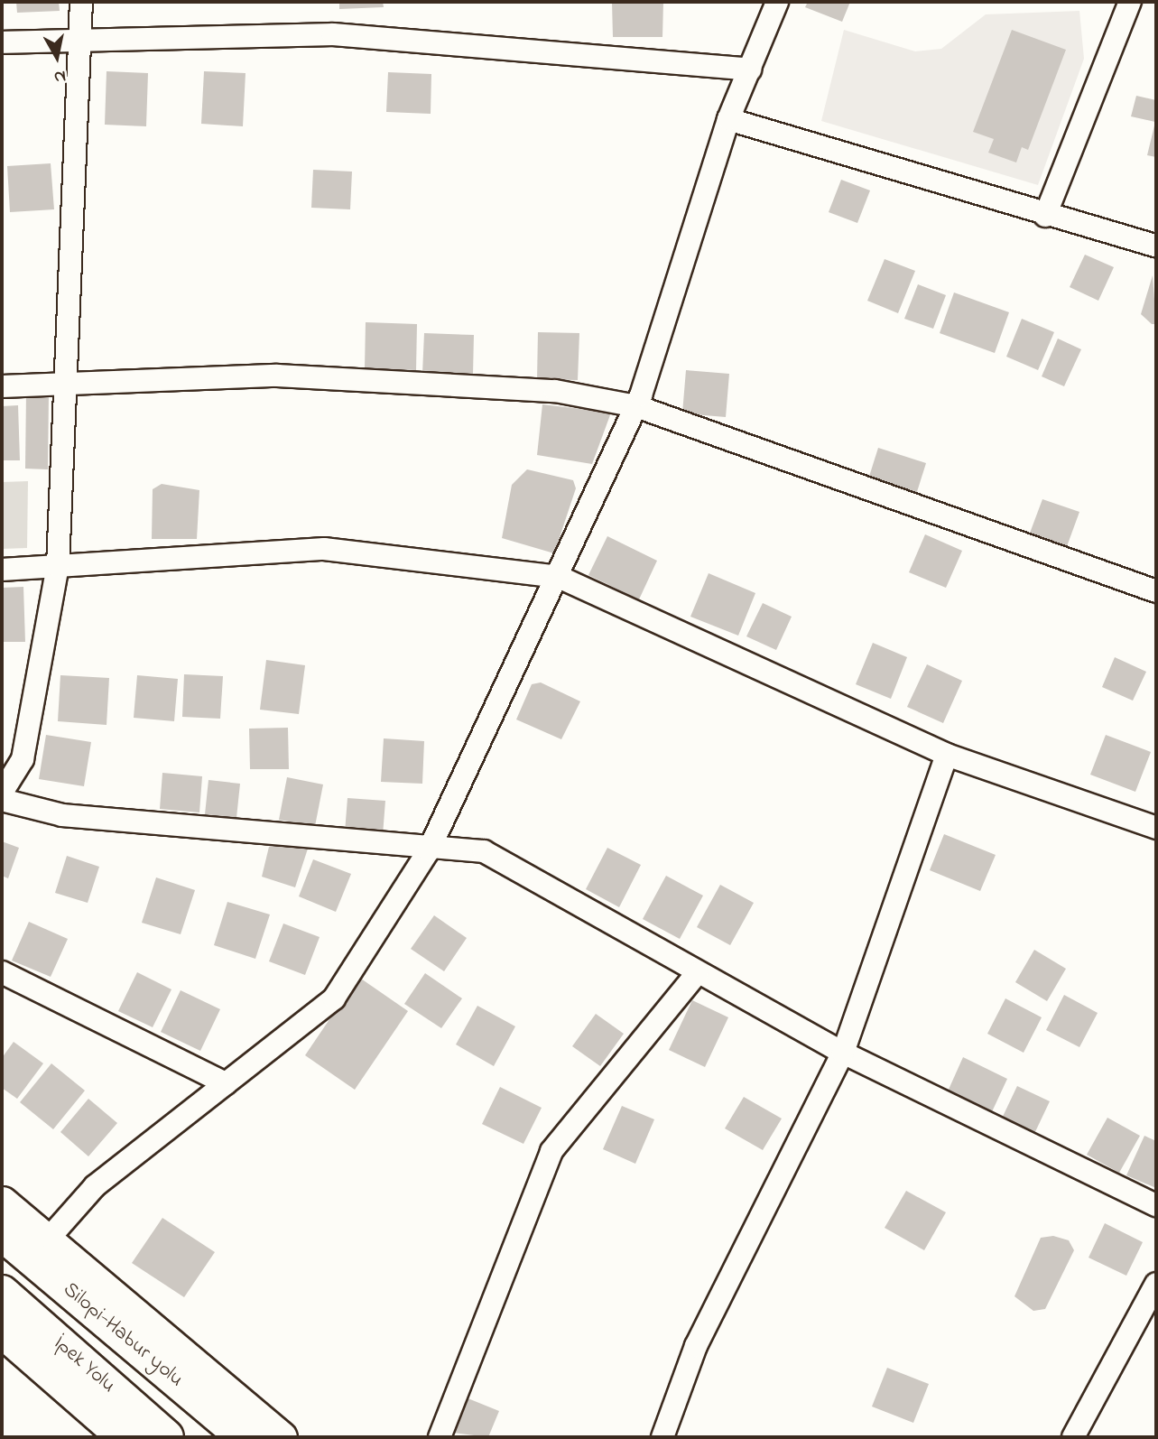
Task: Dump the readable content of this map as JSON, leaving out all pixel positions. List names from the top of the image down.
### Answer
{
  "streets": {
    "highway": ["Silopi-Habur yolu", "İpek Yolu"]
  },
  "north": "bottom"
}
